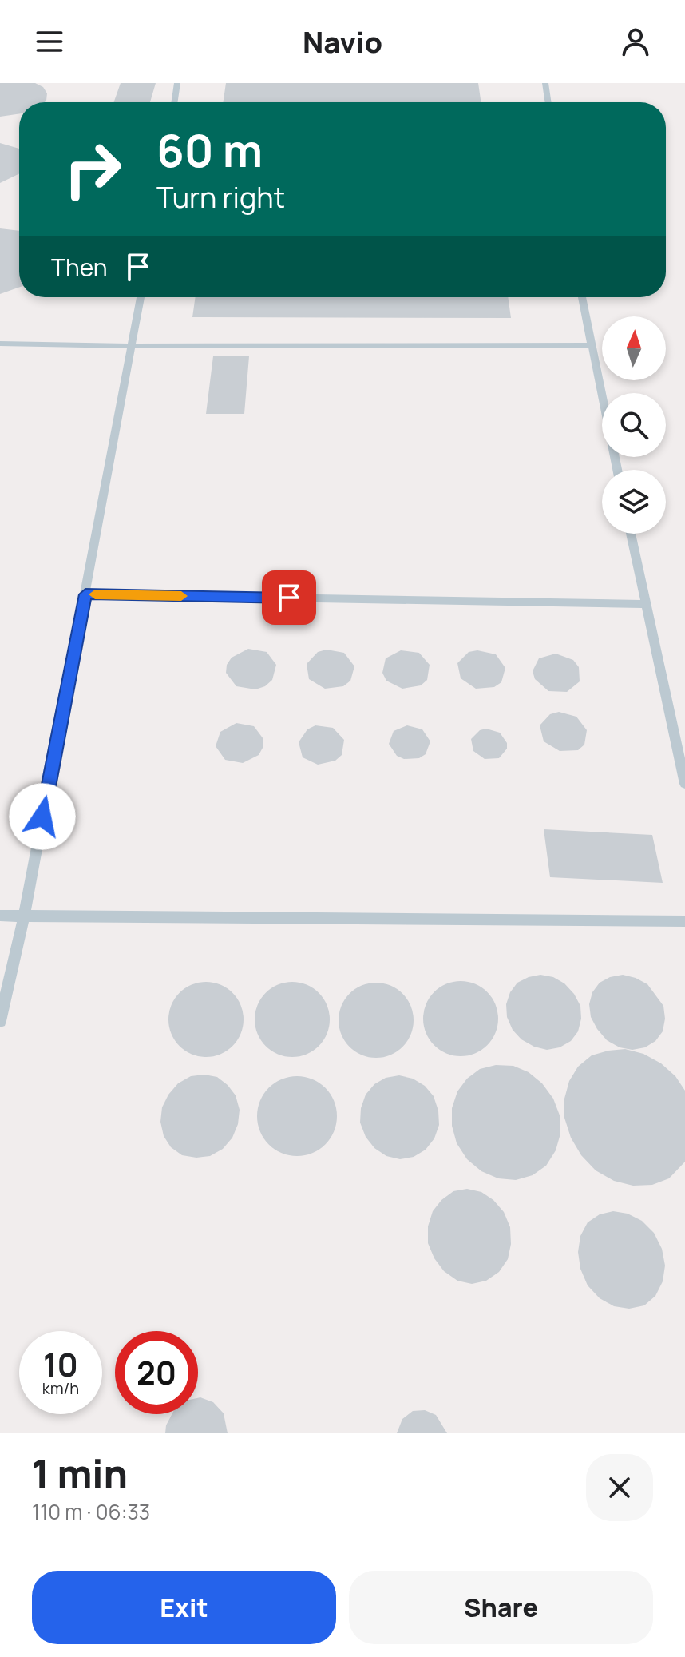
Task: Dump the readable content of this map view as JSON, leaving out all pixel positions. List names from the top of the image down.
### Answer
{
  "north": "top",
  "page": {
    "header": "Navio",
    "turn": ["60 m", "Turn right"],
    "then": "Then",
    "speed": "10 km/h",
    "limit": "20",
    "heading": ["1 min", "110 m · 06:33"],
    "buttons": ["Exit", "Share"]
  }
}
